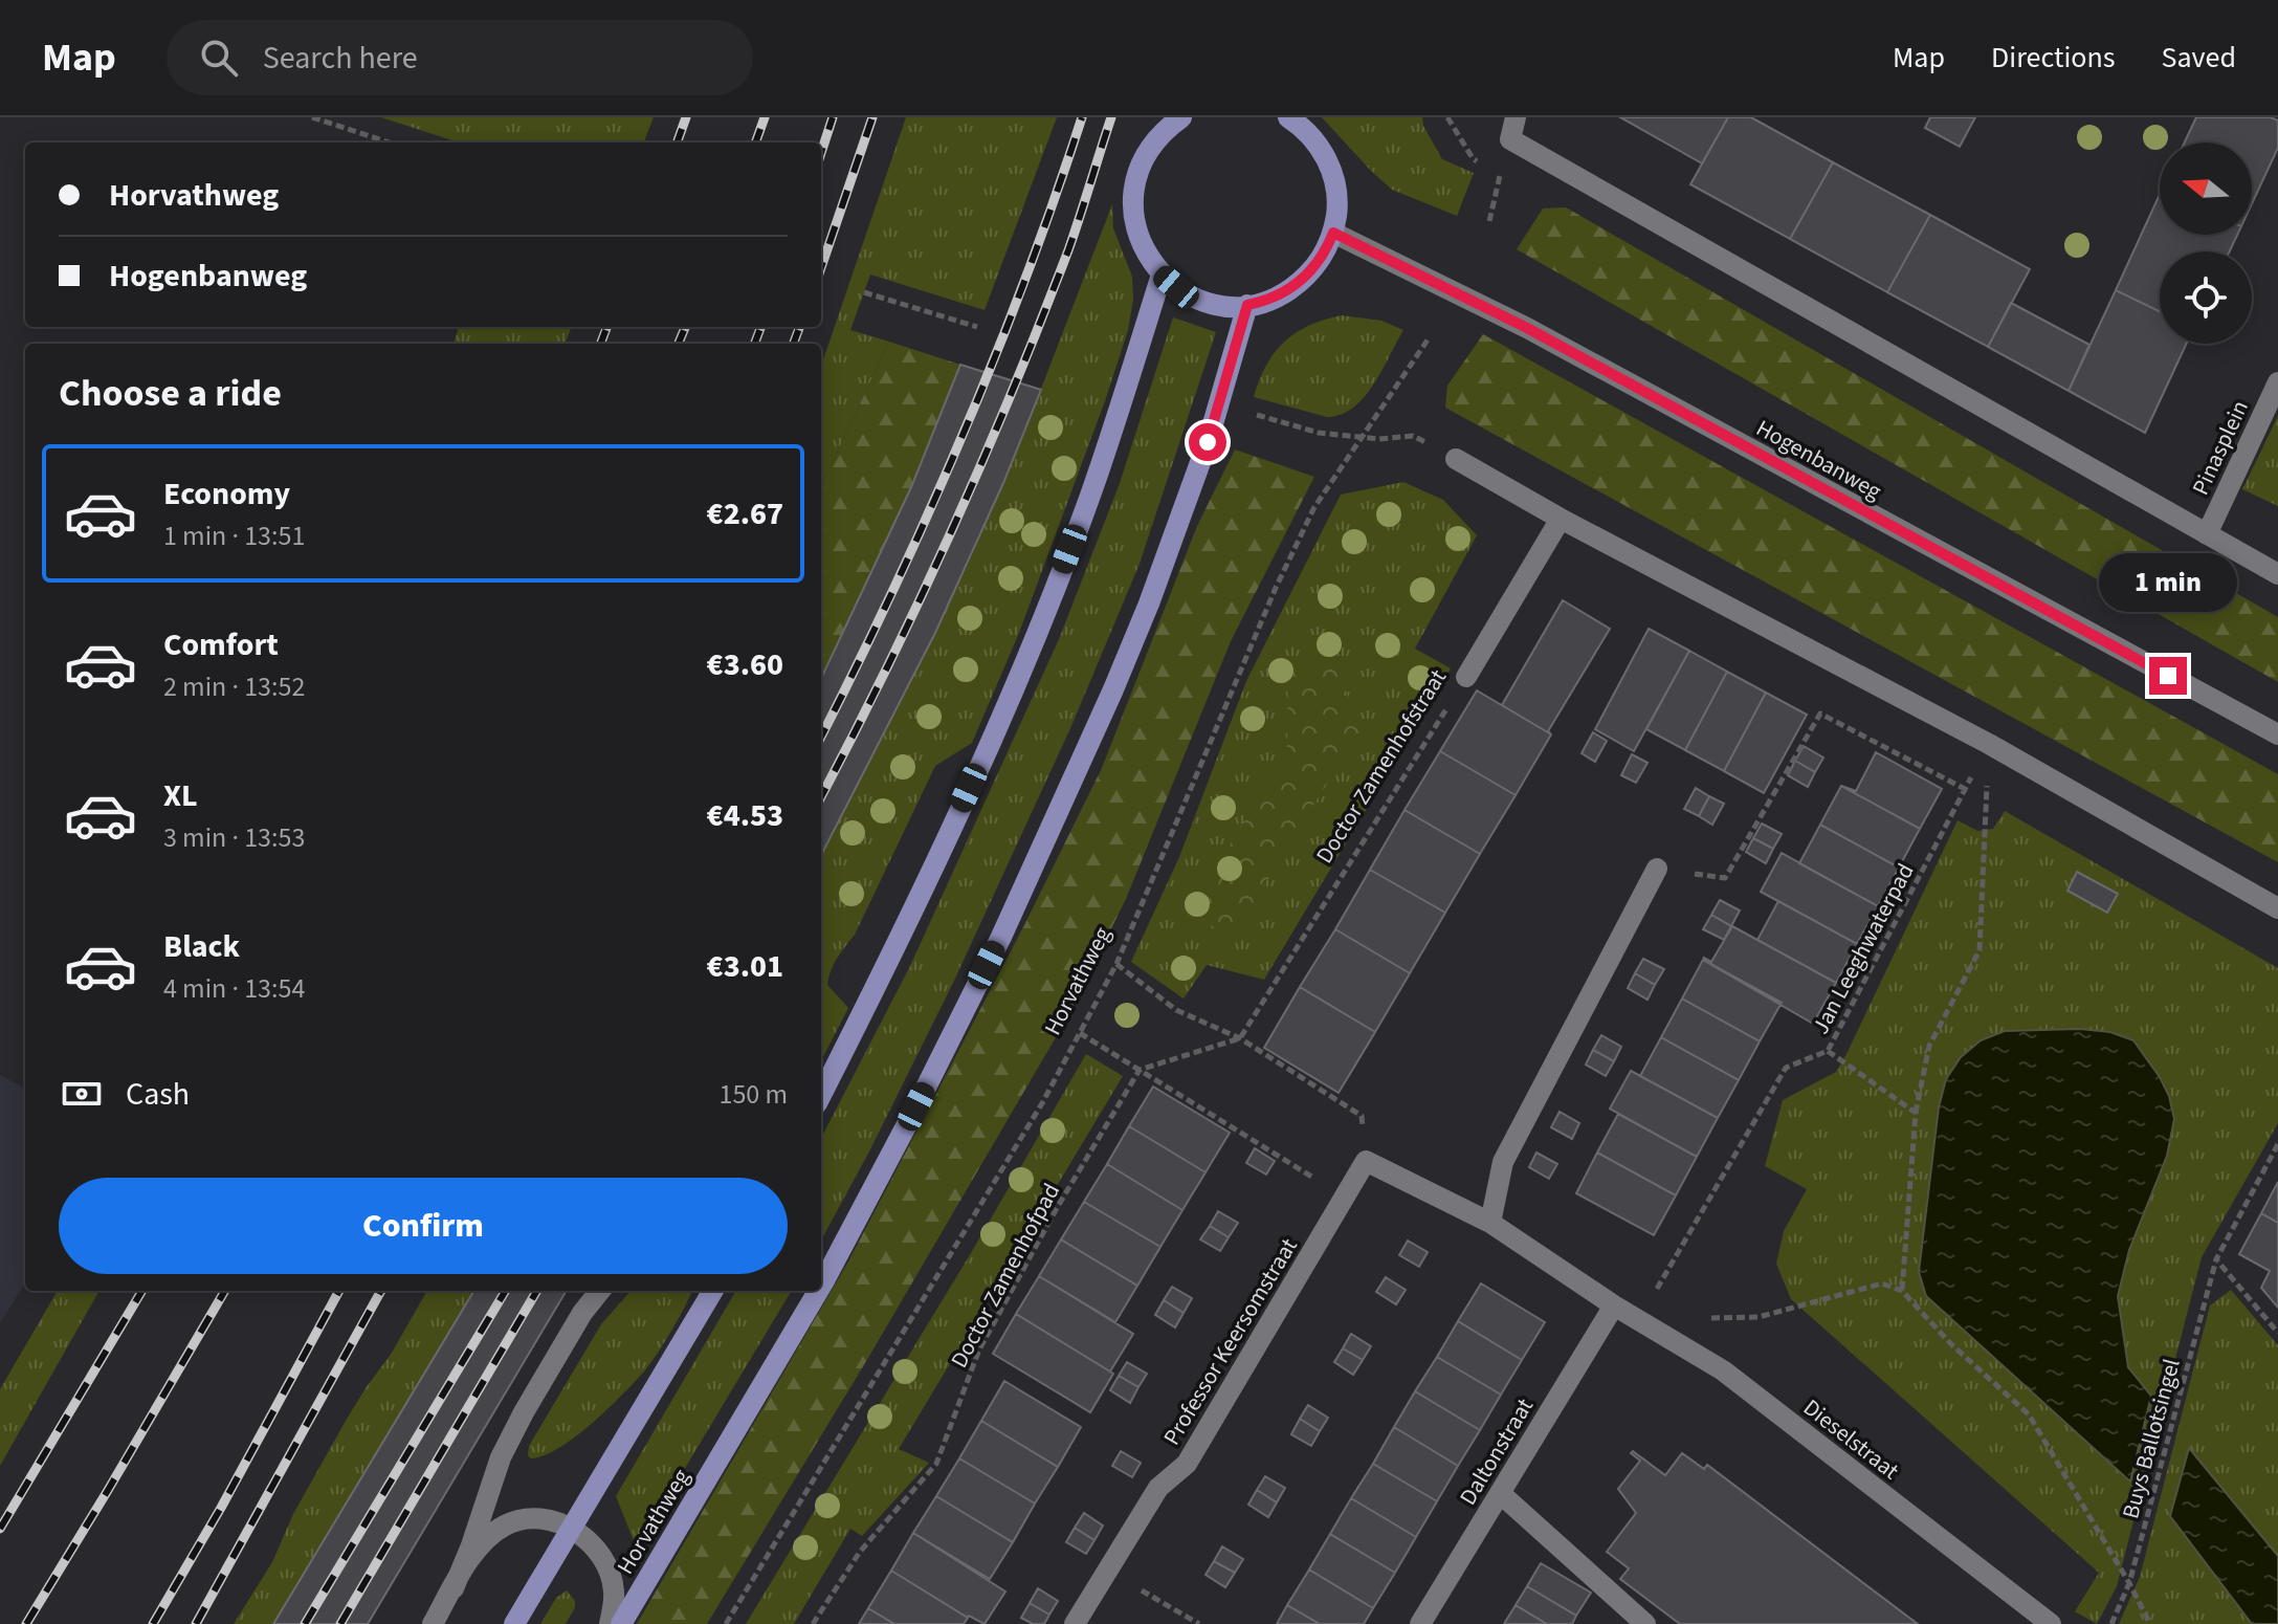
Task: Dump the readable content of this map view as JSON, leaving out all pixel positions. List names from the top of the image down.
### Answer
{
  "streets": {
    "main road": ["Horvathweg"],
    "street": [
      "Pinasplein",
      "Hogenbanweg",
      "Doctor Zamenhofstraat",
      "Professor Keersomstraat",
      "Dieselstraat",
      "Daltonstraat"
    ],
    "path": ["Jan Leeghwaterpad", "Doctor Zamenhofpad", "Buys Ballotsingel"]
  },
  "crossings": [
    ["Jan Leeghwaterpad", "Dieselstraat"],
    ["Professor Keersomstraat", "Dieselstraat"],
    ["Dieselstraat", "Daltonstraat"]
  ],
  "north": "left",
  "page": {
    "header": "Map",
    "search": "Search here",
    "nav": ["Map", "Directions", "Saved"],
    "banner": ["Horvathweg", "Hogenbanweg"],
    "heading": "Choose a ride",
    "list": [
      {
        "name": "Economy",
        "note": "1 min · 13:51",
        "value": "€2.67"
      },
      {
        "name": "Comfort",
        "note": "2 min · 13:52",
        "value": "€3.60"
      },
      {
        "name": "XL",
        "note": "3 min · 13:53",
        "value": "€4.53"
      },
      {
        "name": "Black",
        "note": "4 min · 13:54",
        "value": "€3.01"
      }
    ],
    "bubble": "1 min",
    "pay": ["Cash", "150 m"],
    "buttons": "Confirm"
  }
}
